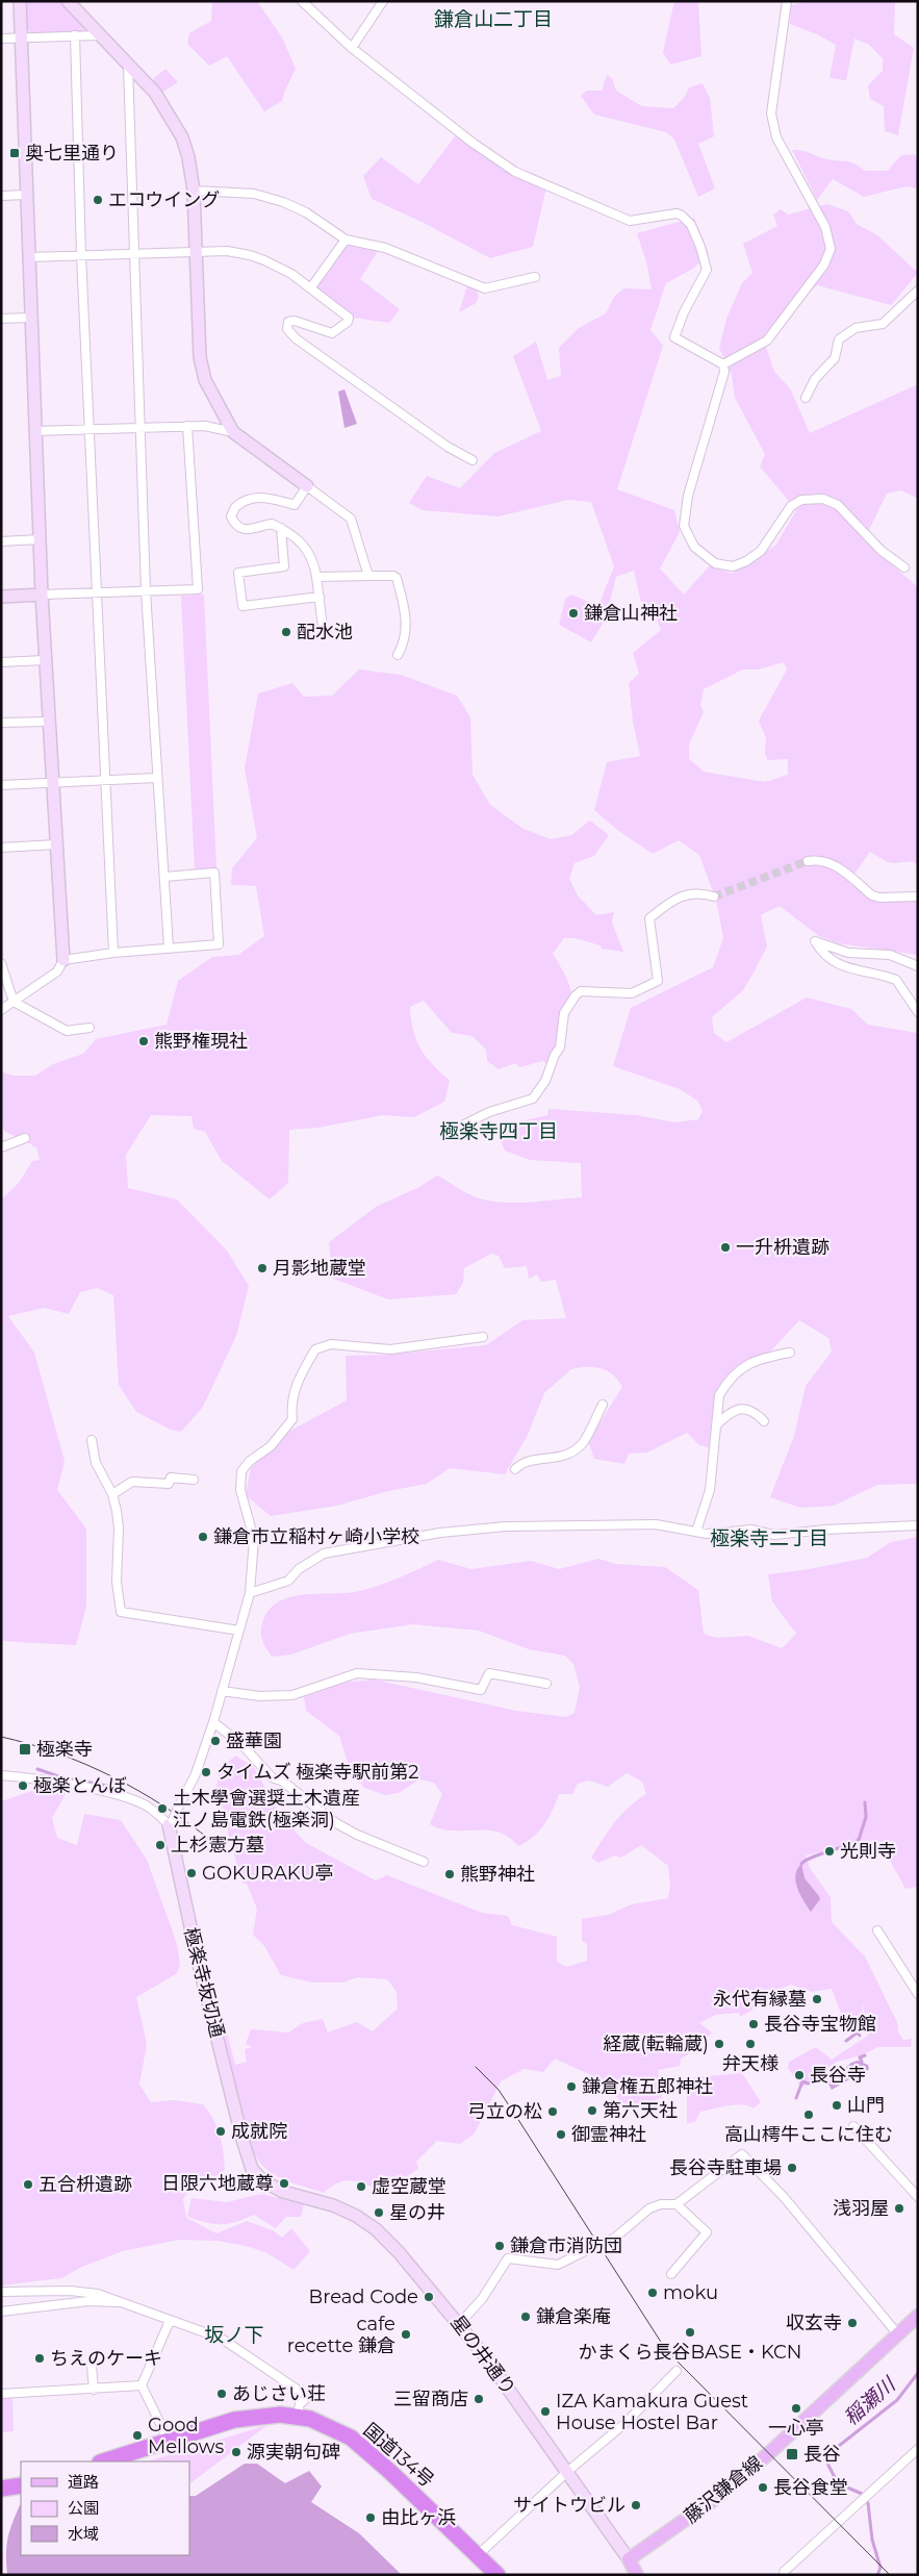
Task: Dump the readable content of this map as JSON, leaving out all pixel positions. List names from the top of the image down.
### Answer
{
  "streets": {
    "highway": ["国道134号"],
    "main road": ["藤沢鎌倉線"],
    "street": ["極楽寺坂切通", "星の井通り"]
  },
  "crossings": [
    ["極楽寺坂切通", "星の井通り"],
    ["星の井通り", "藤沢鎌倉線"]
  ],
  "districts": [
    "鎌倉山二丁目",
    "極楽寺四丁目",
    "極楽寺二丁目",
    "坂ノ下"
  ],
  "water": ["稲瀬川"],
  "places": {
    "transit": ["奥七里通り", "極楽寺", "長谷"],
    "other": [
      "エコウイング",
      "鎌倉山神社",
      "配水池",
      "熊野権現社",
      "一升枡遺跡",
      "月影地蔵堂",
      "鎌倉市立稲村ヶ崎小学校",
      "盛華園",
      "タイムズ 極楽寺駅前第2",
      "極楽とんぼ",
      "土木學會選奨土木遺産 江ノ島電鉄(極楽洞)",
      "上杉憲方墓",
      "光則寺",
      "GOKURAKU亭",
      "熊野神社",
      "永代有縁墓",
      "長谷寺宝物館",
      "経蔵(転輪蔵)",
      "弁天様",
      "長谷寺",
      "鎌倉権五郎神社",
      "山門",
      "第六天社",
      "弓立の松",
      "高山樗牛ここに住む",
      "成就院",
      "御霊神社",
      "長谷寺駐車場",
      "日限六地蔵尊",
      "五合枡遺跡",
      "虚空蔵堂",
      "浅羽屋",
      "星の井",
      "鎌倉市消防団",
      "moku",
      "Bread Code",
      "鎌倉楽庵",
      "収玄寺",
      "かまくら長谷BASE・KCN",
      "cafe recette 鎌倉",
      "ちえのケーキ",
      "あじさい荘",
      "三留商店",
      "一心亭",
      "IZA Kamakura Guest House Hostel Bar",
      "Good Mellows",
      "源実朝句碑",
      "長谷食堂",
      "サイトウビル",
      "由比ヶ浜"
    ]
  },
  "legend": ["道路", "公園", "水域"]
}
